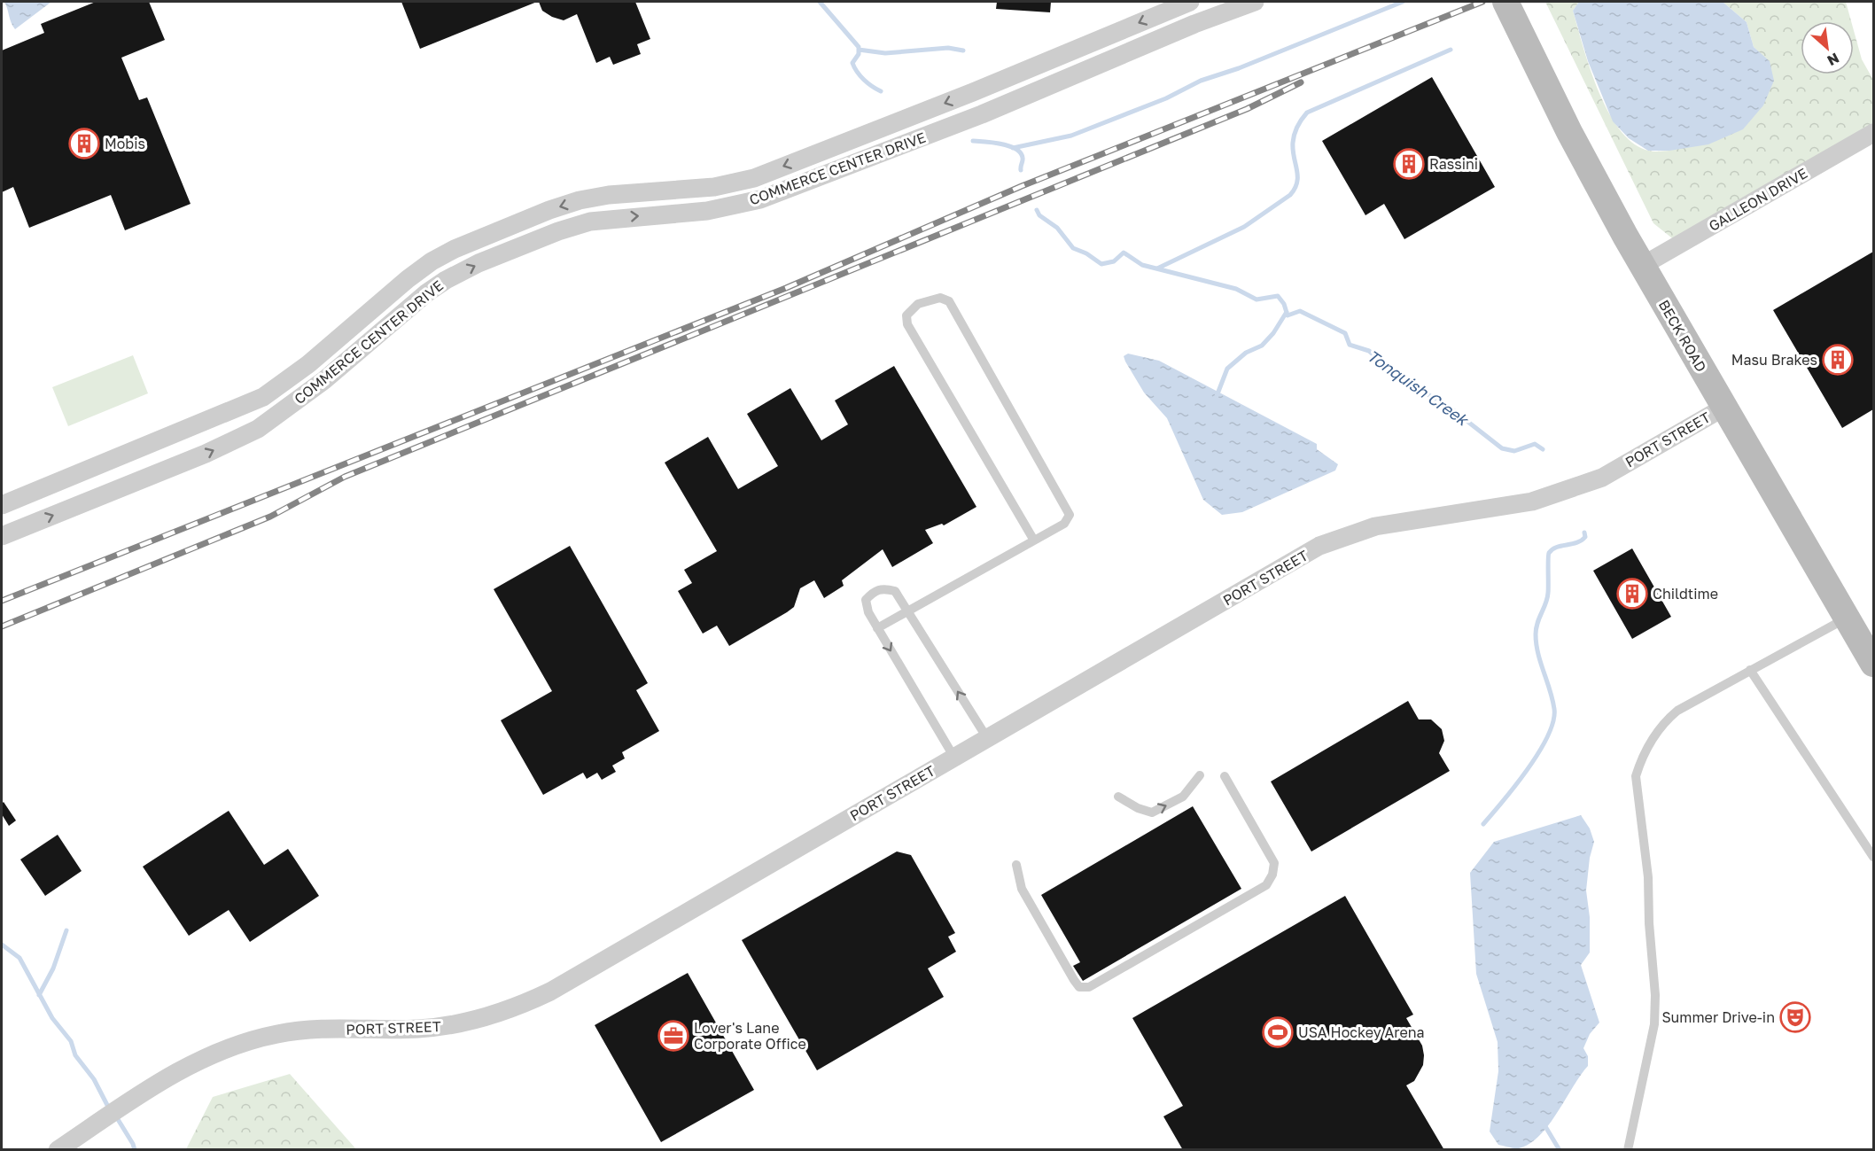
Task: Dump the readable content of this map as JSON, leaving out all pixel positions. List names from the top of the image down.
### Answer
{
  "streets": {
    "main road": ["BECK ROAD"],
    "street": ["COMMERCE CENTER DRIVE", "GALLEON DRIVE", "PORT STREET"]
  },
  "crossings": [
    ["GALLEON DRIVE", "BECK ROAD"],
    ["BECK ROAD", "PORT STREET"]
  ],
  "water": ["Tonquish Creek"],
  "places": {
    "building": [
      "Mobis",
      "Rassini",
      "Masu Brakes",
      "Childtime"
    ],
    "theatre": ["Summer Drive-in"],
    "sports": ["USA Hockey Arena"],
    "office": ["Lover's Lane Corporate Office"]
  },
  "north": "bottom right"
}
